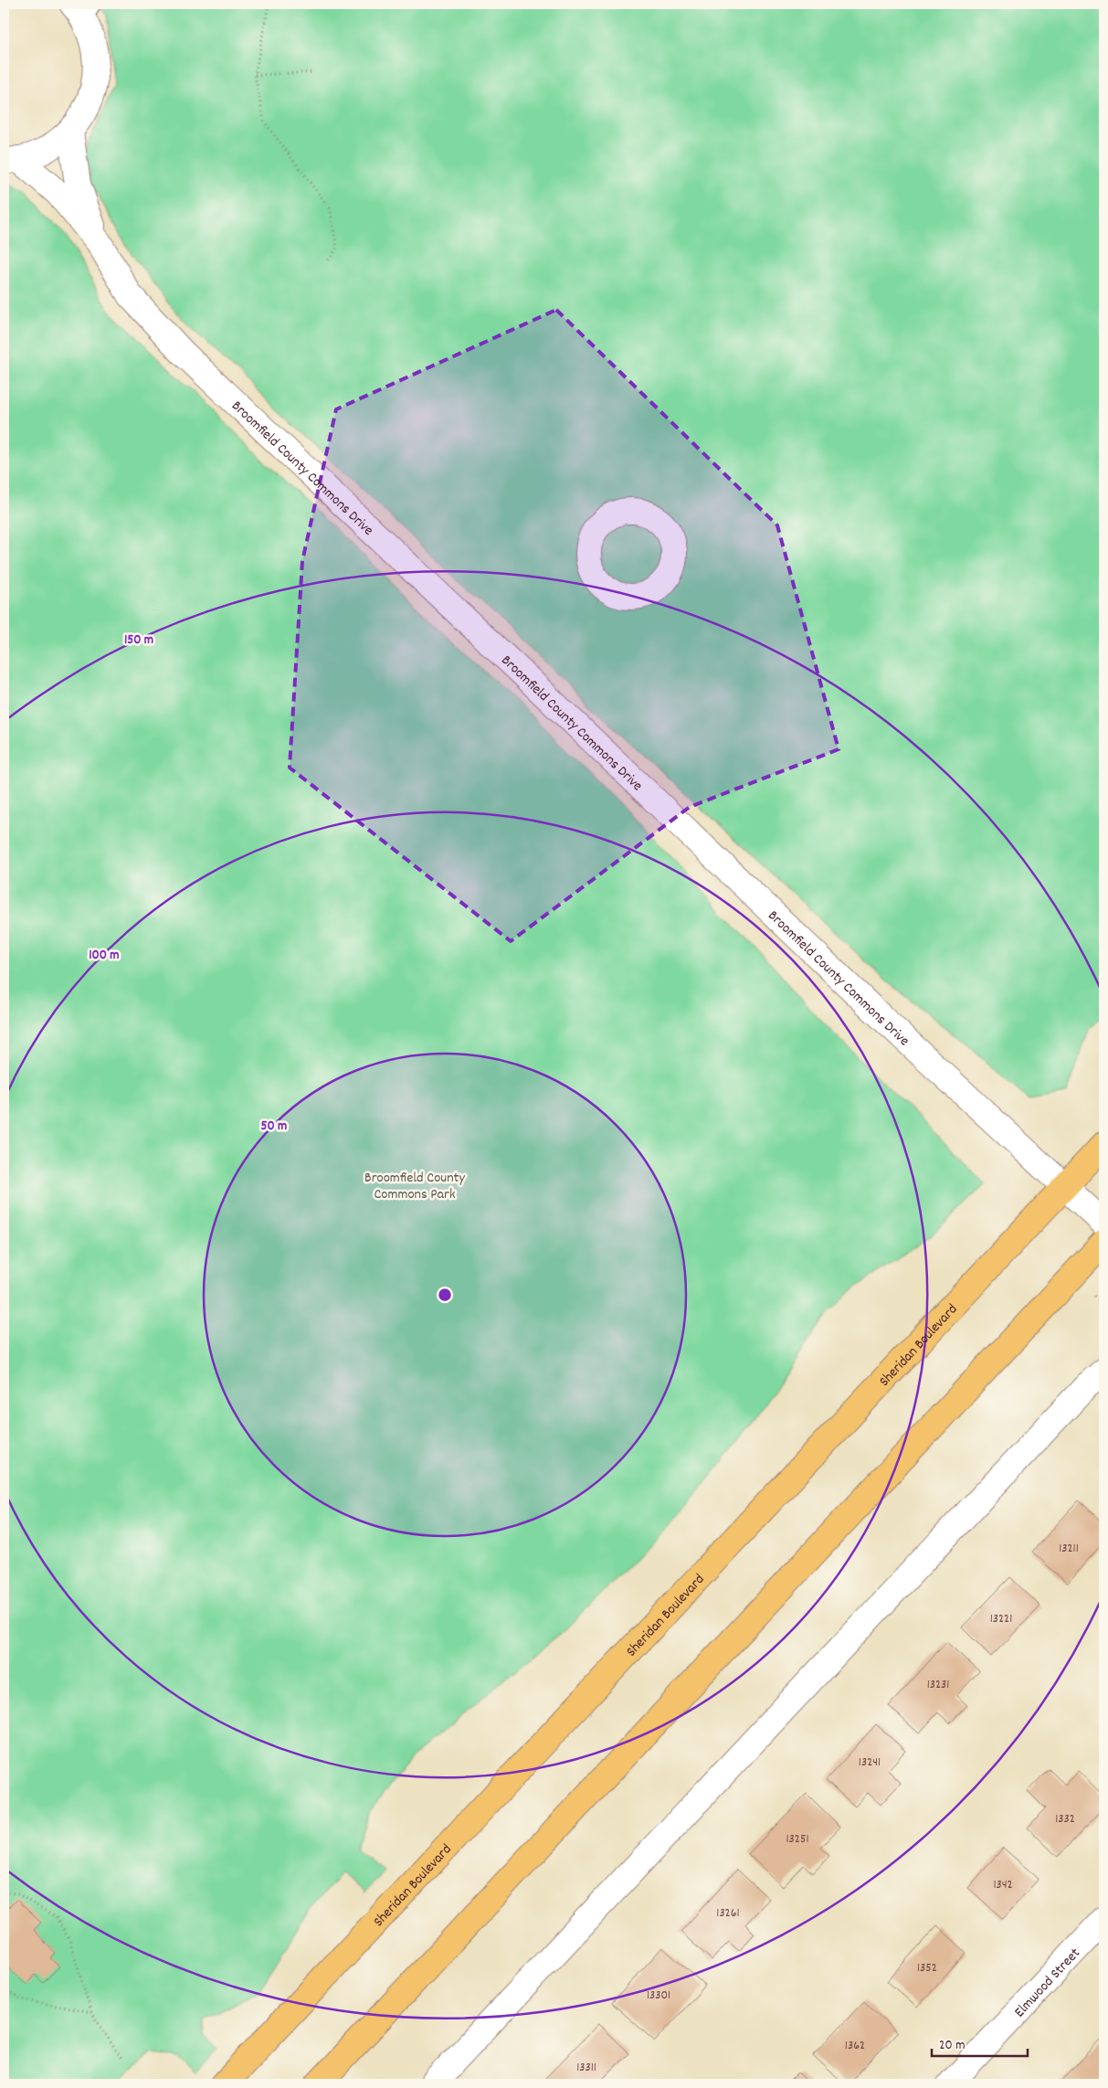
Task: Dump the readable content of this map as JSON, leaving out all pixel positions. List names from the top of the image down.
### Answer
{
  "streets": {
    "main road": ["Sheridan Boulevard"],
    "street": ["Broomfield County Commons Drive", "Elmwood Street"]
  },
  "crossings": [
    ["Broomfield County Commons Drive", "Sheridan Boulevard"]
  ],
  "parks": ["Broomfield County Commons Park"],
  "house_numbers": [
    "13211",
    "13221",
    "13231",
    "13241",
    "1332",
    "13251",
    "1342",
    "13261",
    "1352",
    "13301",
    "1362",
    "13311"
  ],
  "scale_bar": "20 m",
  "rings": ["150 m", "100 m", "50 m"]
}
